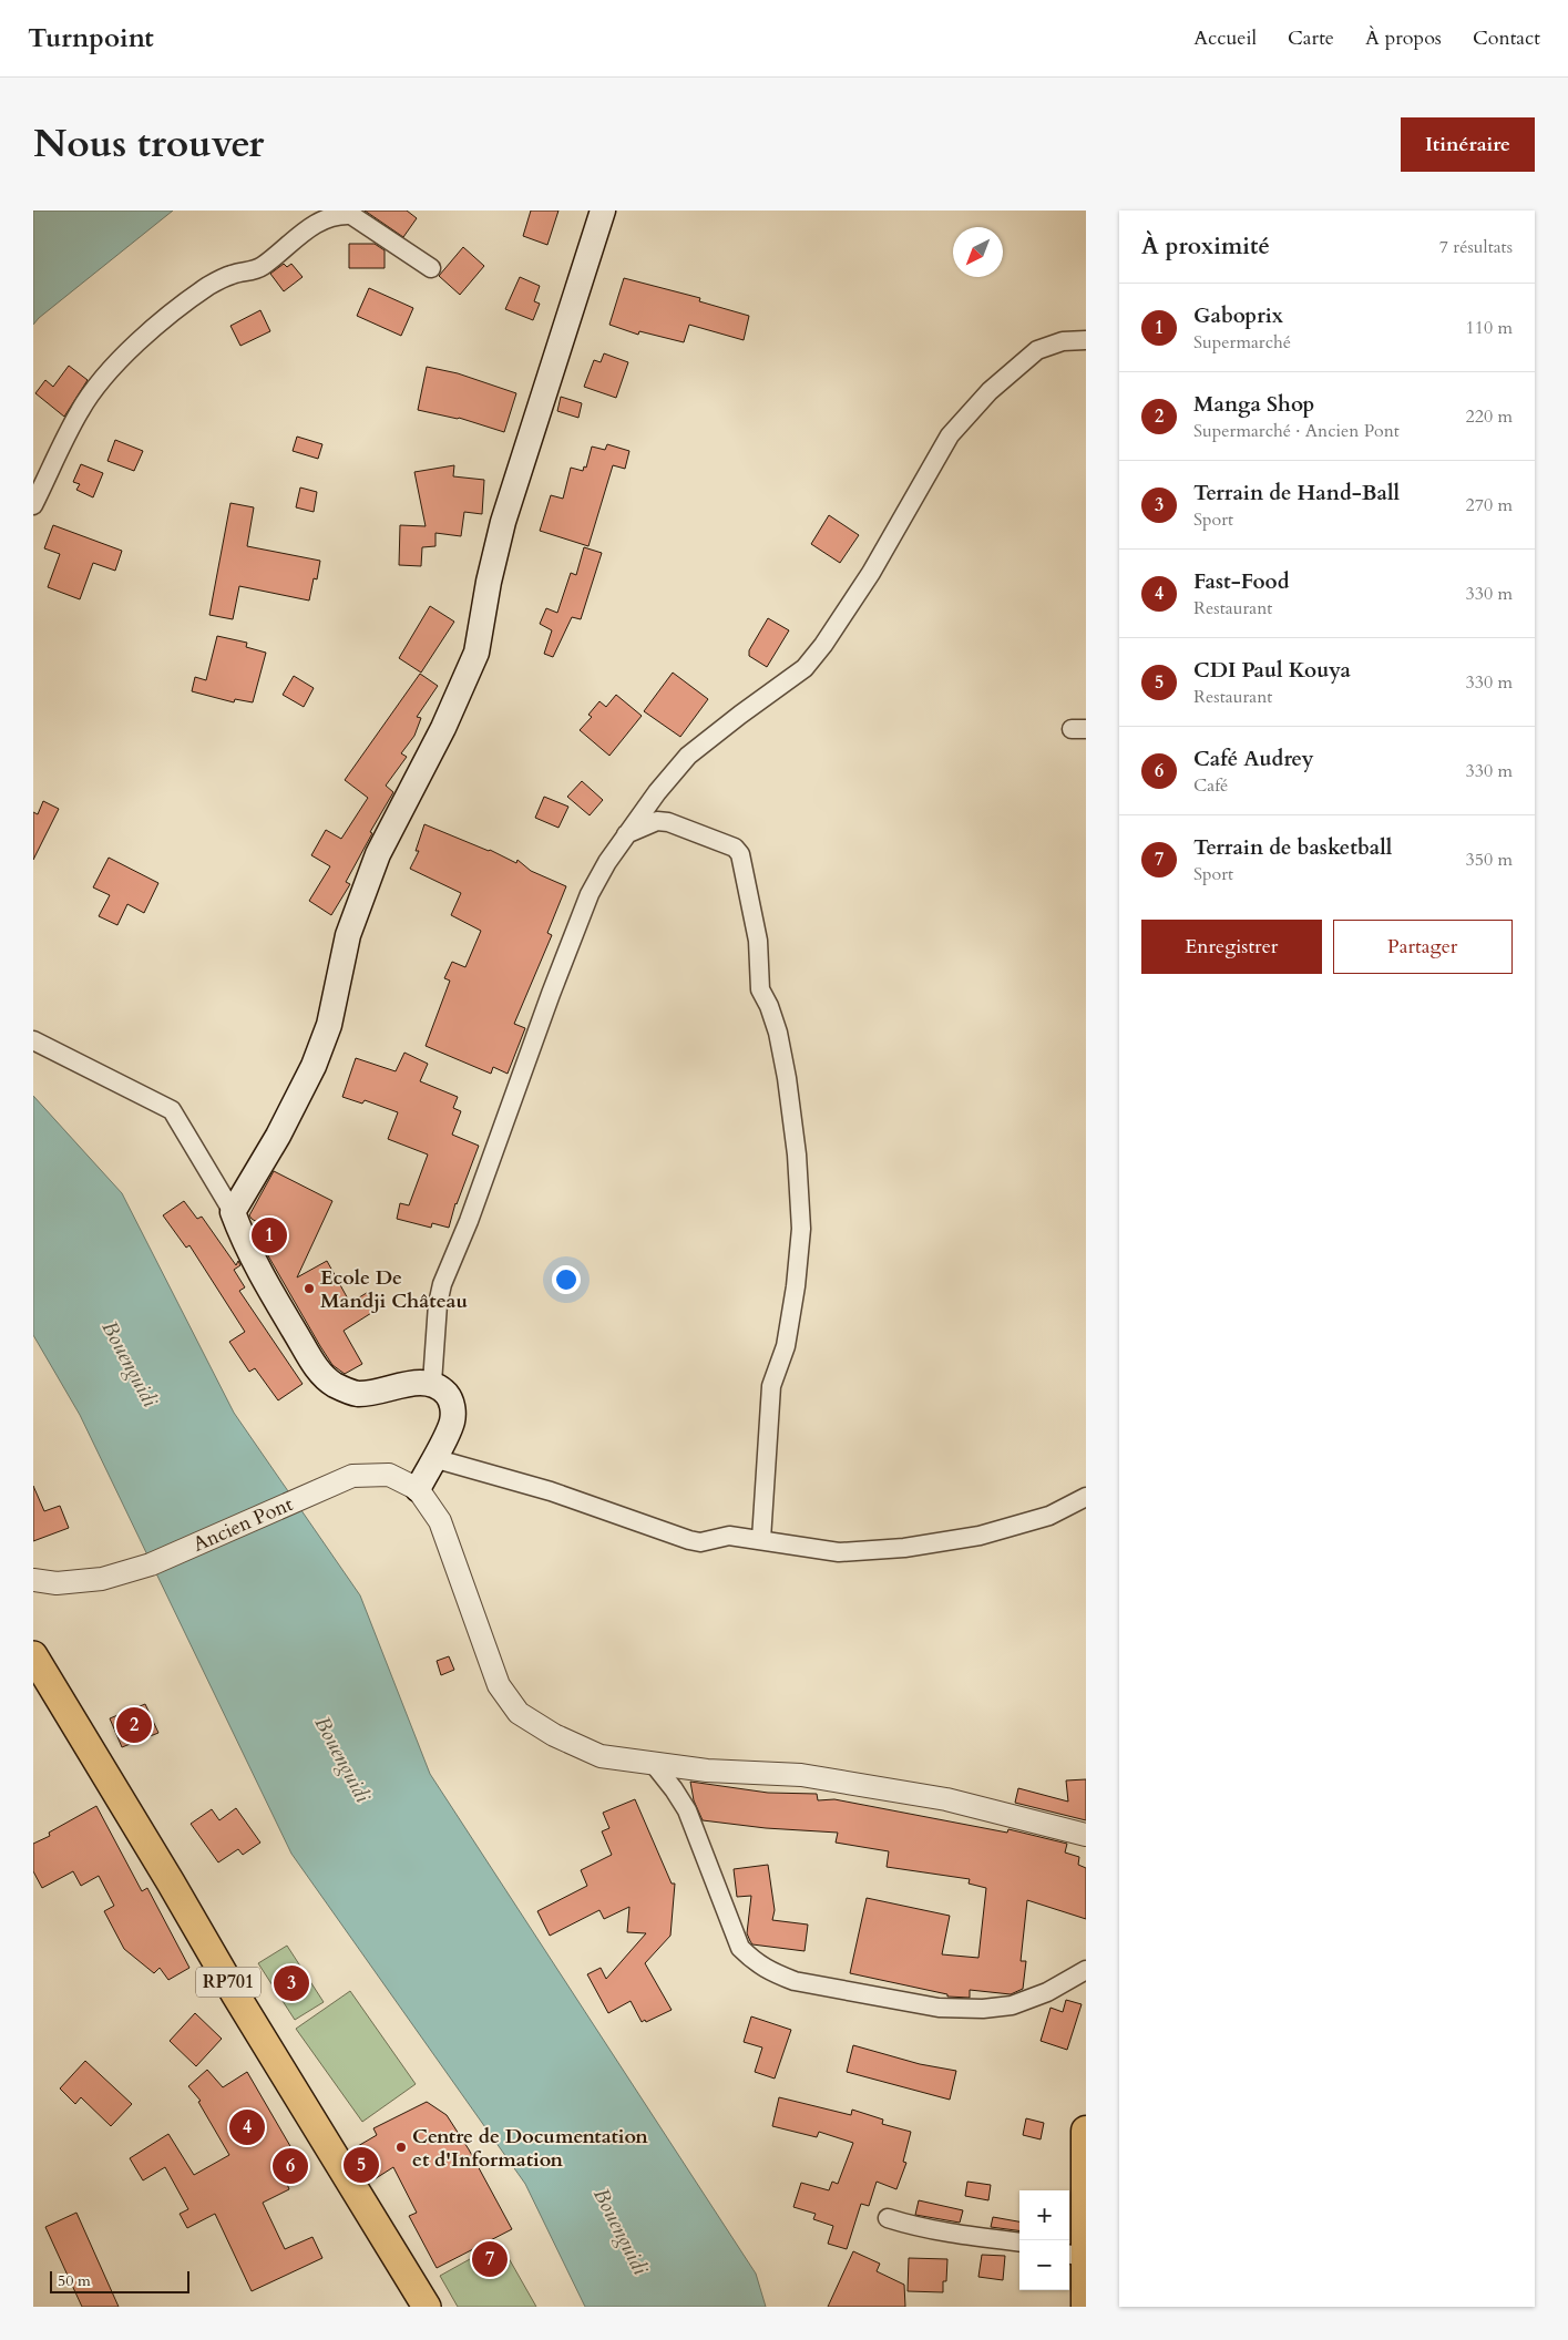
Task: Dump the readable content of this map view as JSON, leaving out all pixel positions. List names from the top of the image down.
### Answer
{
  "streets": {
    "main road": ["RP701"],
    "street": ["Ancien Pont"]
  },
  "water": ["Bouenguidi"],
  "places": ["Ecole De Mandji Château", "Centre de Documentation et d'Information"],
  "scale_bar": "50 m",
  "north": "bottom left",
  "page": {
    "header": "Turnpoint",
    "nav": [
      "Accueil",
      "Carte",
      "À propos",
      "Contact"
    ],
    "title": "Nous trouver",
    "buttons": [
      "Itinéraire",
      ["Enregistrer", "Partager"]
    ],
    "heading": ["À proximité", "7 résultats"],
    "list": [
      {
        "mark": "1",
        "name": "Gaboprix",
        "note": "Supermarché",
        "value": "110 m"
      },
      {
        "mark": "2",
        "name": "Manga Shop",
        "note": "Supermarché · Ancien Pont",
        "value": "220 m"
      },
      {
        "mark": "3",
        "name": "Terrain de Hand-Ball",
        "note": "Sport",
        "value": "270 m"
      },
      {
        "mark": "4",
        "name": "Fast-Food",
        "note": "Restaurant",
        "value": "330 m"
      },
      {
        "mark": "5",
        "name": "CDI Paul Kouya",
        "note": "Restaurant",
        "value": "330 m"
      },
      {
        "mark": "6",
        "name": "Café Audrey",
        "note": "Café",
        "value": "330 m"
      },
      {
        "mark": "7",
        "name": "Terrain de basketball",
        "note": "Sport",
        "value": "350 m"
      }
    ],
    "pins": [
      "1",
      "2",
      "3",
      "4",
      "5",
      "6",
      "7"
    ],
    "map_buttons": ["+", "−"],
    "scale": "50 m"
  }
}
